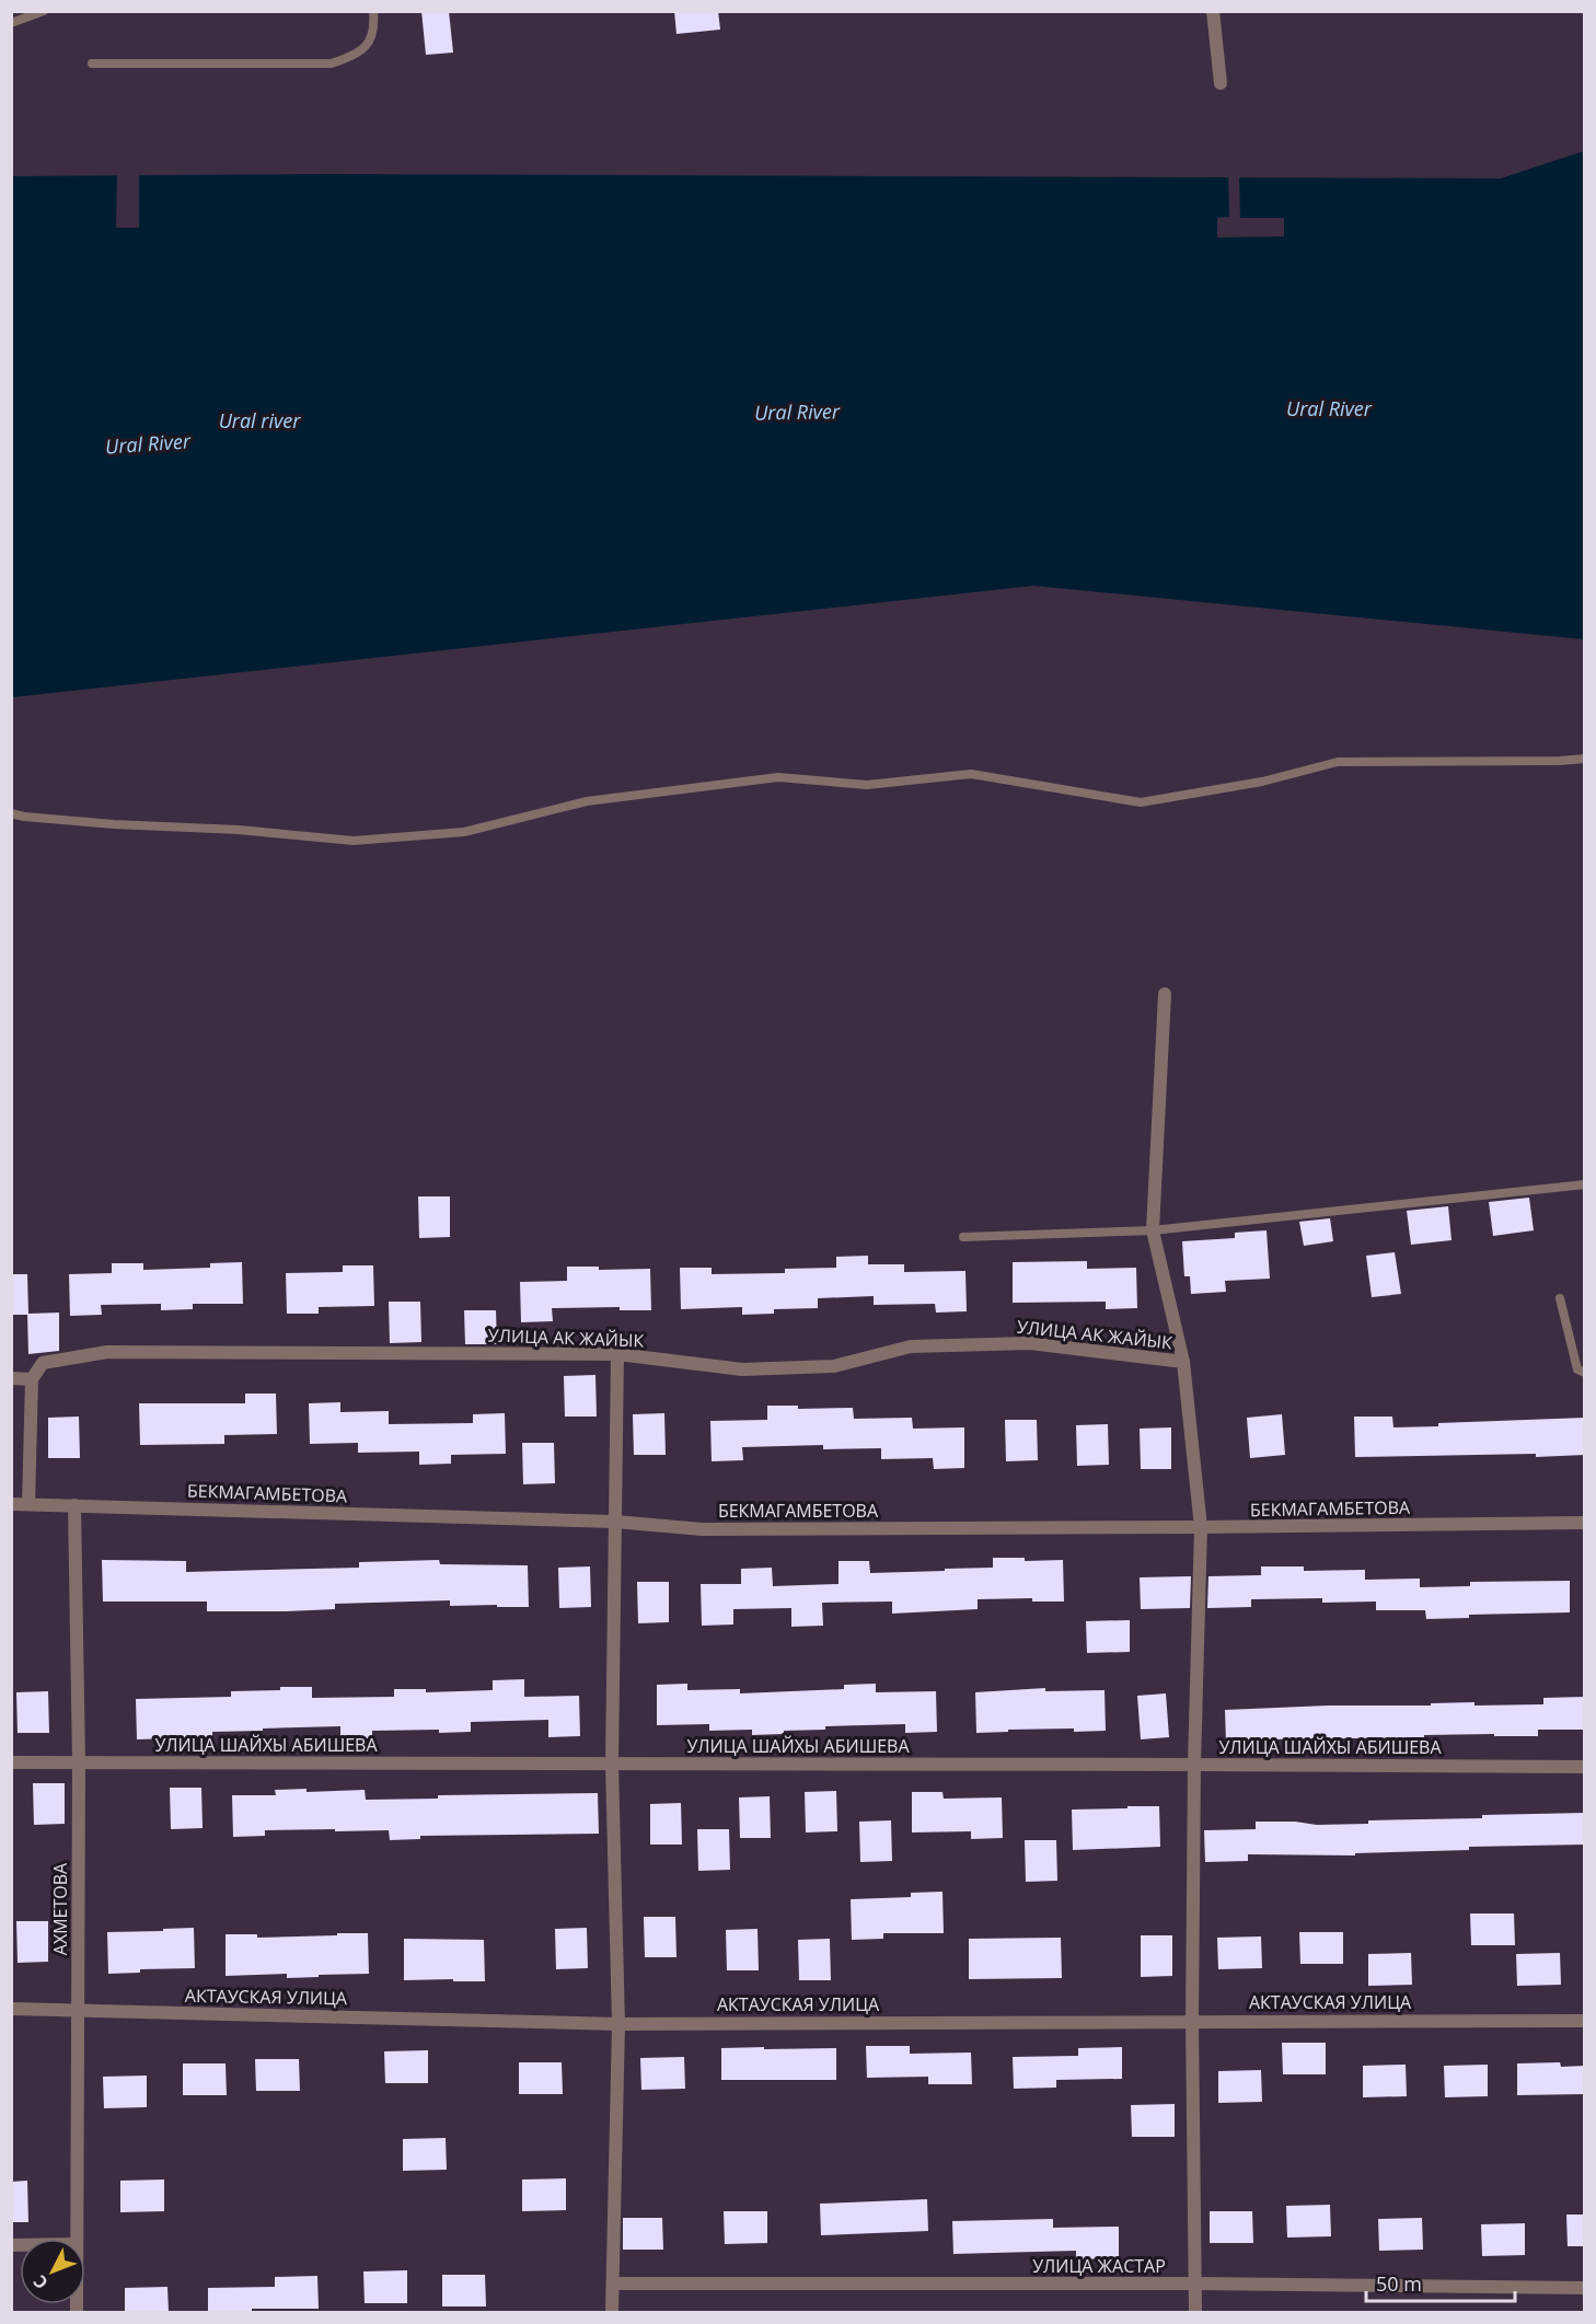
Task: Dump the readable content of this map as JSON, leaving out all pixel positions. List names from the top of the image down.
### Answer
{
  "streets": {
    "street": [
      "УЛИЦА АК ЖАЙЫК",
      "БЕКМАГАМБЕТОВА",
      "УЛИЦА ШАЙХЫ АБИШЕВА",
      "АХМЕТОВА",
      "АКТАУСКАЯ УЛИЦА",
      "УЛИЦА ЖАСТАР"
    ]
  },
  "crossings": [
    ["БЕКМАГАМБЕТОВА", "АХМЕТОВА"],
    ["УЛИЦА ШАЙХЫ АБИШЕВА", "АХМЕТОВА"],
    ["АХМЕТОВА", "АКТАУСКАЯ УЛИЦА"]
  ],
  "water": ["Ural River", "Ural river"],
  "scale_bar": "50 m",
  "north": "bottom left"
}
